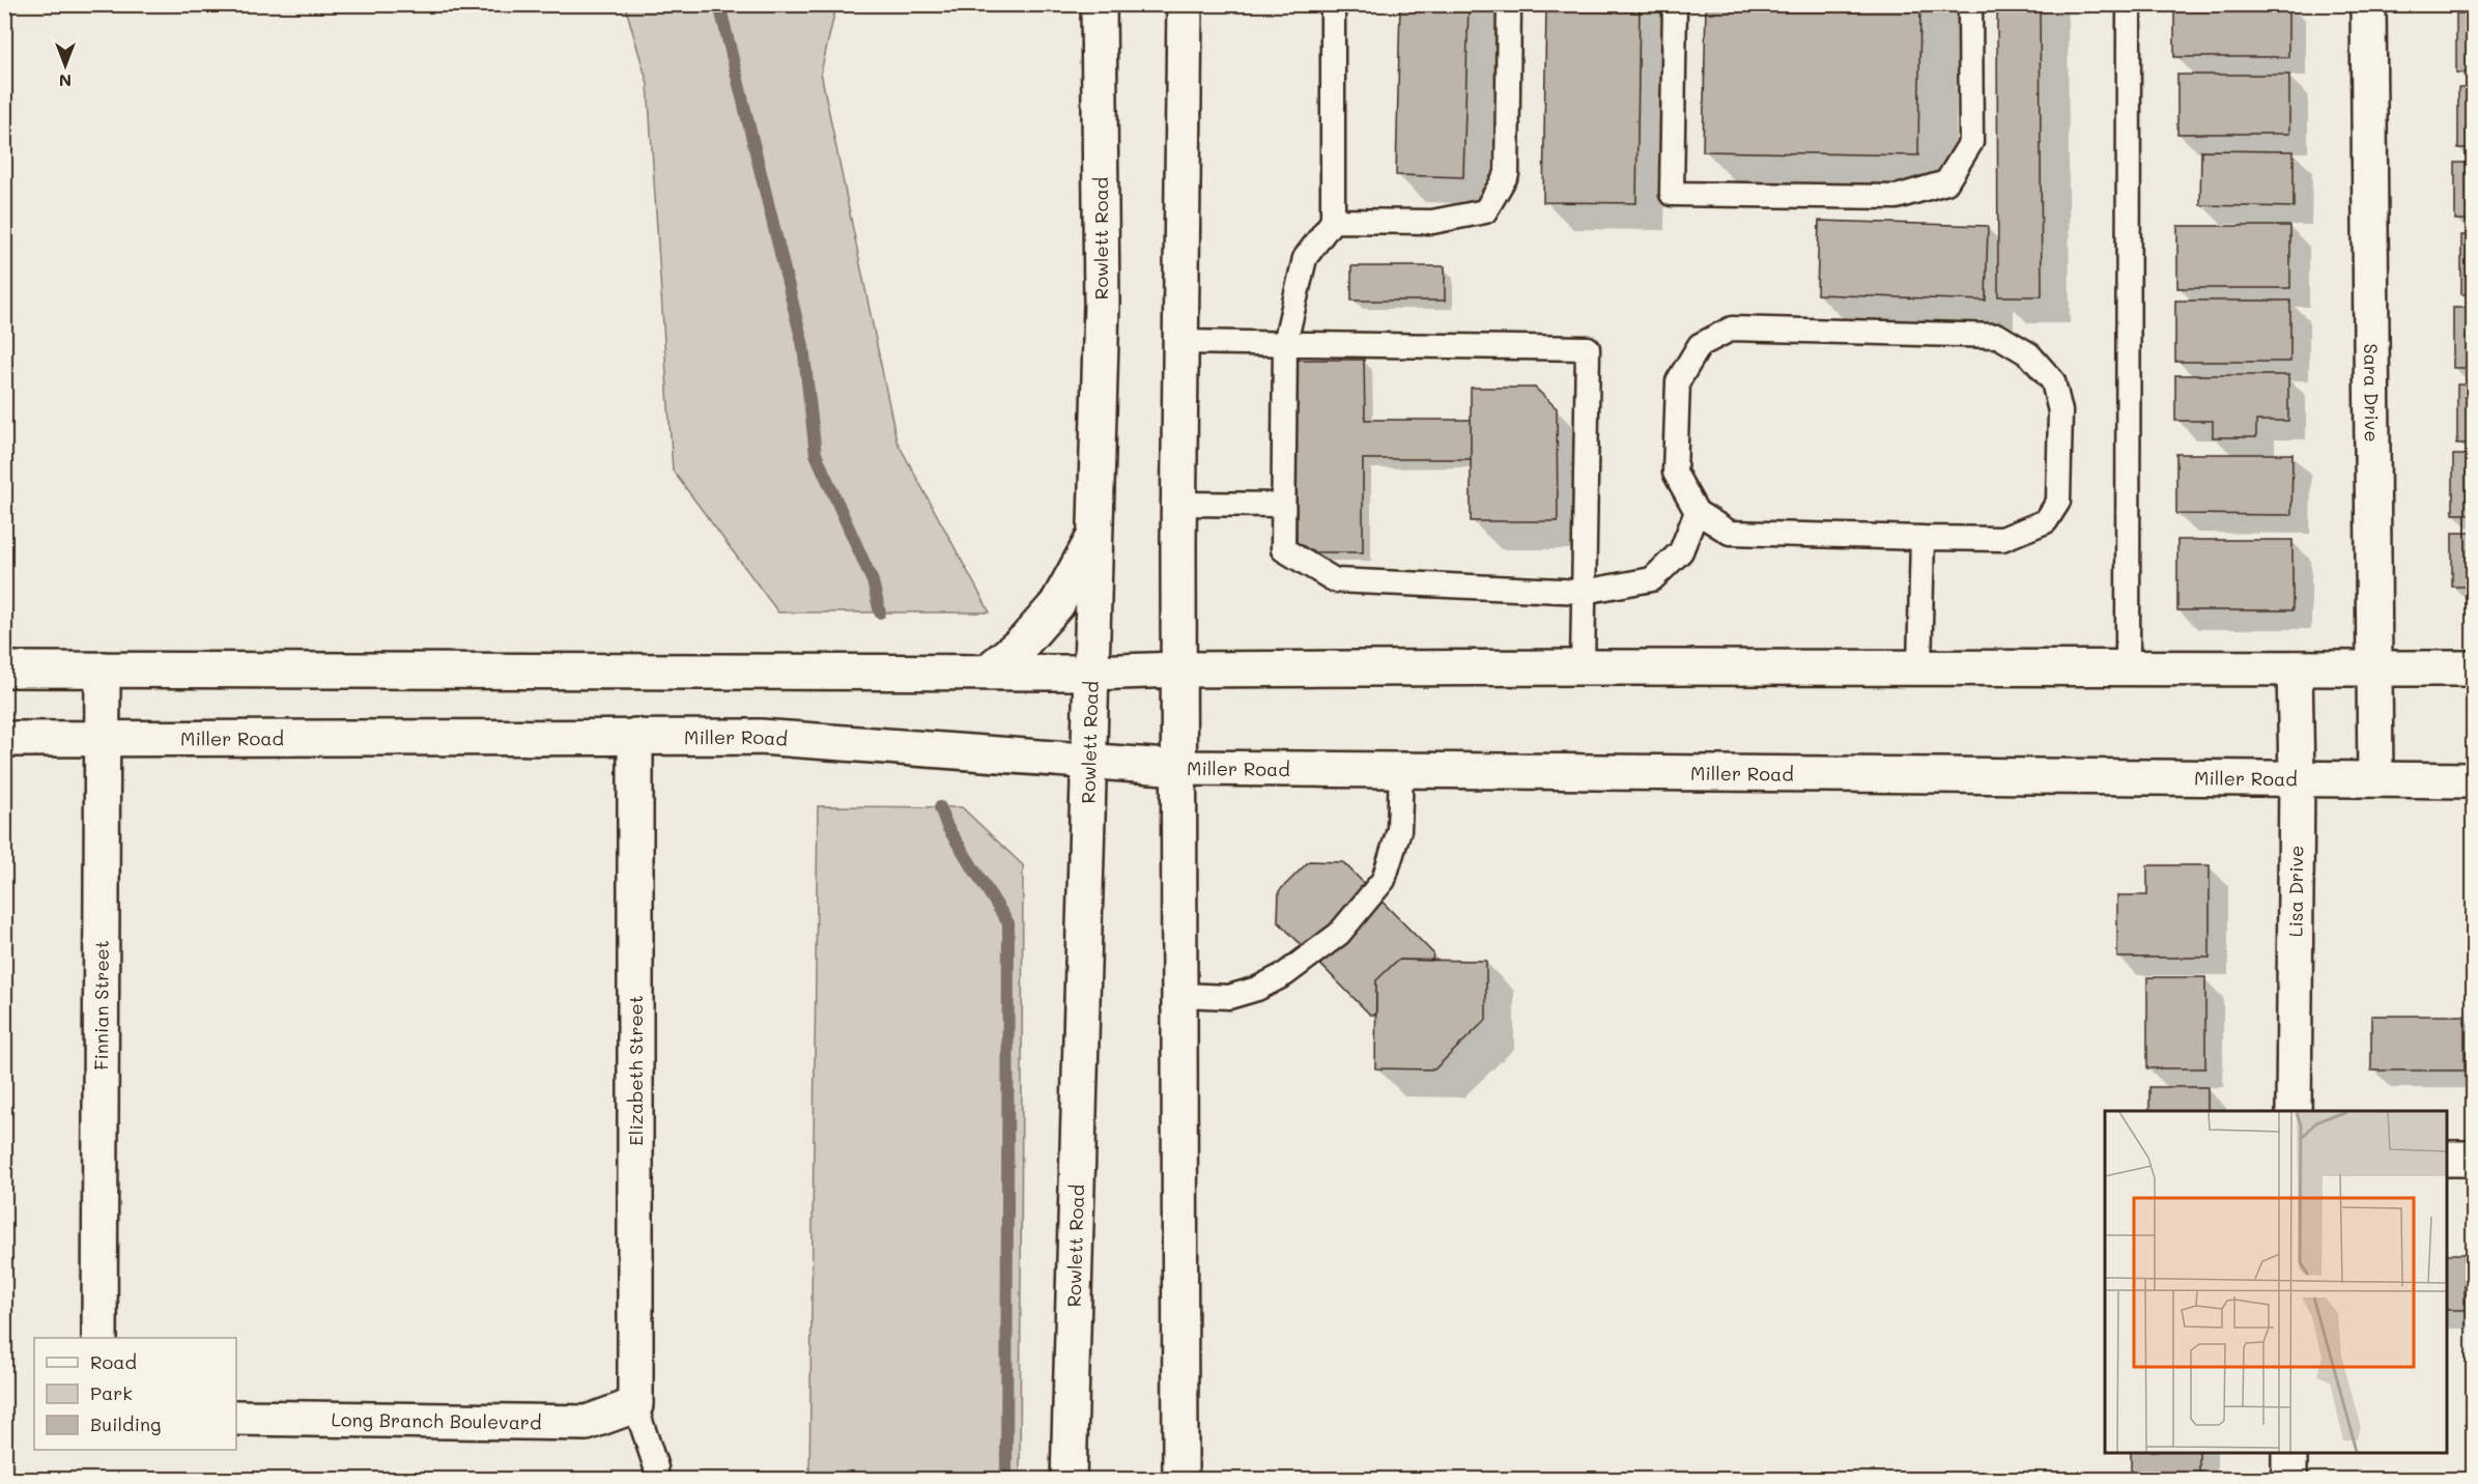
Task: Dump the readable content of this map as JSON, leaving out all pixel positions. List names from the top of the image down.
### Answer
{
  "streets": {
    "main road": [
      "Rowlett Road",
      "Sara Drive",
      "Miller Road",
      "Lisa Drive",
      "Finnian Street",
      "Elizabeth Street",
      "Long Branch Boulevard"
    ]
  },
  "crossings": [
    ["Rowlett Road", "Miller Road"],
    ["Sara Drive", "Miller Road"],
    ["Miller Road", "Lisa Drive"],
    ["Miller Road", "Finnian Street"],
    ["Miller Road", "Elizabeth Street"],
    ["Elizabeth Street", "Long Branch Boulevard"]
  ],
  "legend": ["Road", "Park", "Building"],
  "north": "bottom"
}
